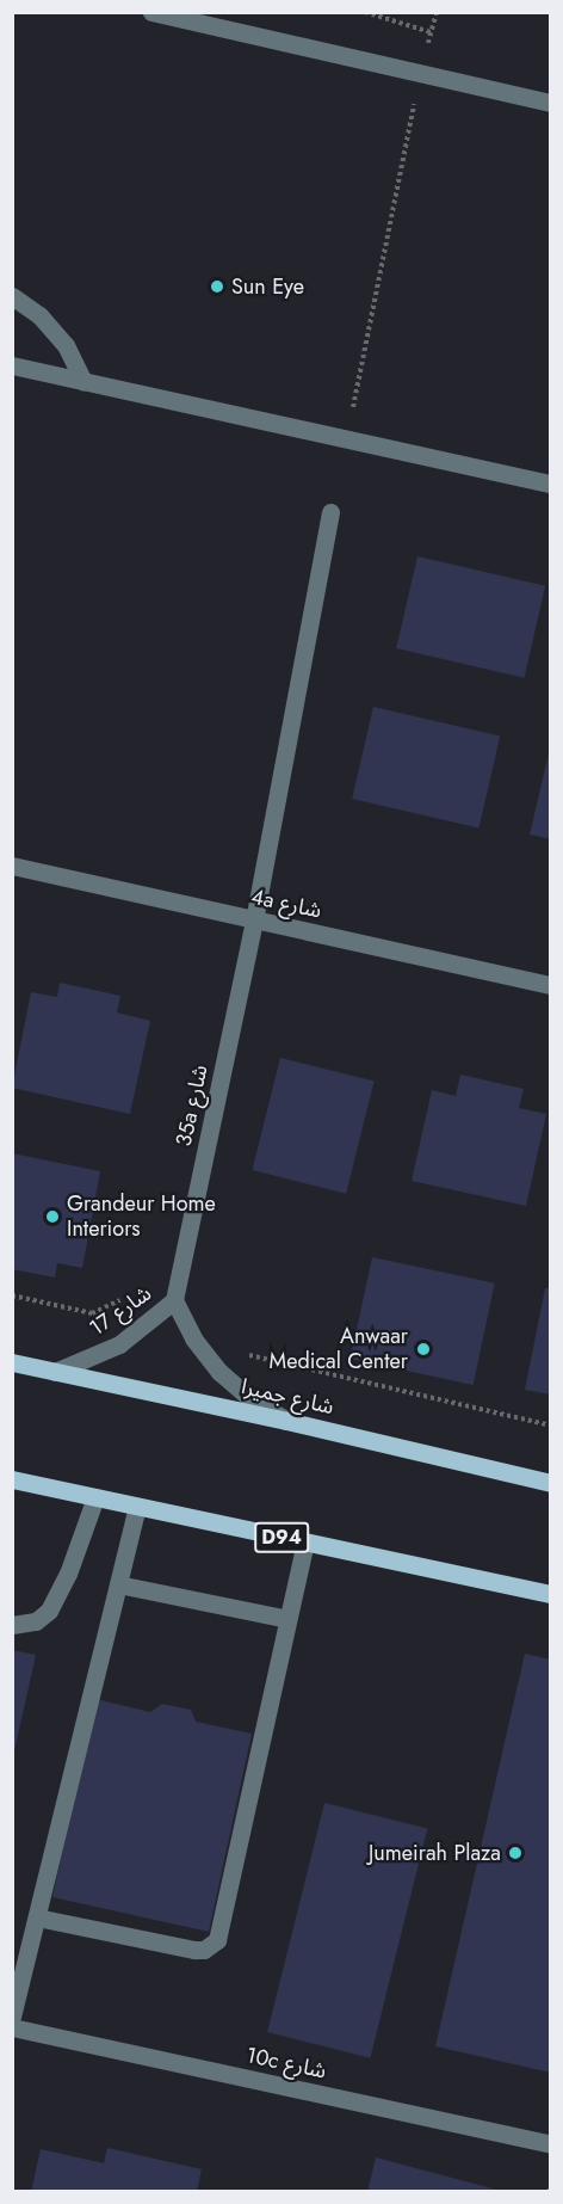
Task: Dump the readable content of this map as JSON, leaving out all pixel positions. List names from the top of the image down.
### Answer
{
  "streets": {
    "main road": ["شارع جميرا", "D94"],
    "street": [
      "4a شارع",
      "35a شارع",
      "شارع 17",
      "10c شارع"
    ]
  },
  "crossings": [
    ["4a شارع", "35a شارع"],
    ["35a شارع", "شارع 17"],
    ["شارع 17", "شارع جميرا"]
  ],
  "places": [
    "Sun Eye",
    "Grandeur Home Interiors",
    "Anwaar Medical Center",
    "Jumeirah Plaza"
  ]
}
